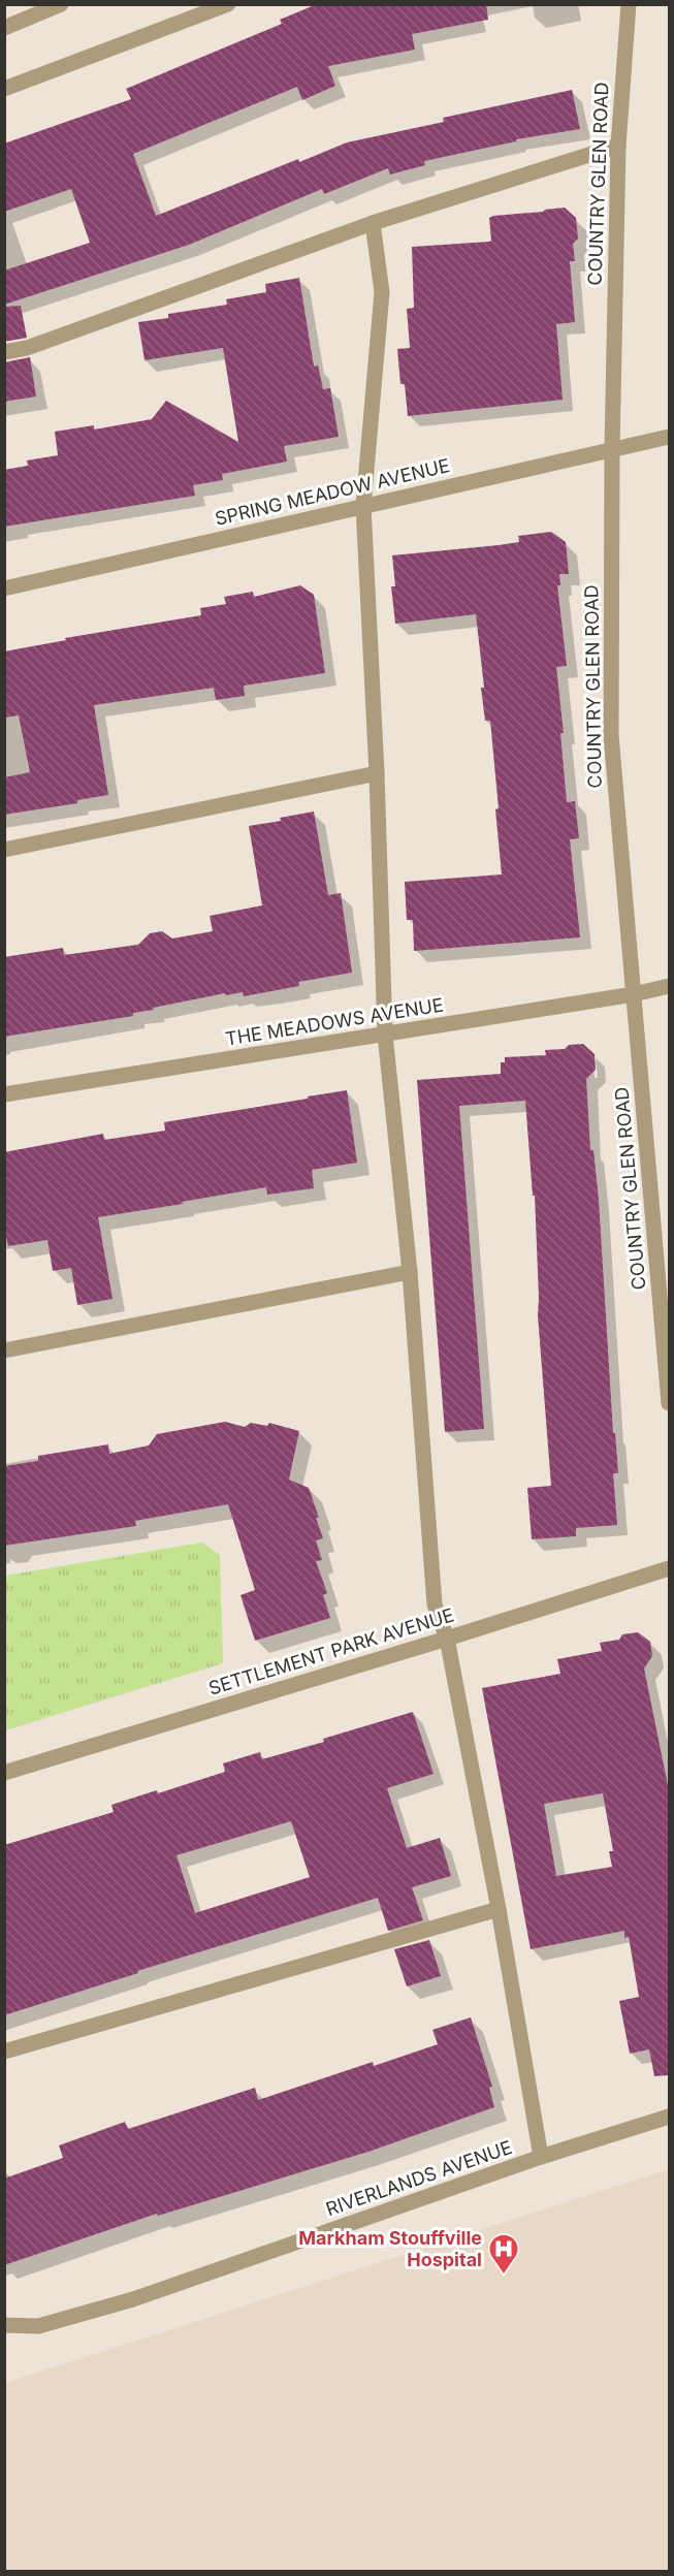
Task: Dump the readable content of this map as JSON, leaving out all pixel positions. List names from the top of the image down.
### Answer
{
  "streets": {
    "street": [
      "COUNTRY GLEN ROAD",
      "SPRING MEADOW AVENUE",
      "THE MEADOWS AVENUE",
      "SETTLEMENT PARK AVENUE",
      "RIVERLANDS AVENUE"
    ]
  },
  "crossings": [
    ["COUNTRY GLEN ROAD", "SPRING MEADOW AVENUE"],
    ["COUNTRY GLEN ROAD", "THE MEADOWS AVENUE"]
  ],
  "places": {
    "hospital": ["Markham Stouffville Hospital"]
  }
}
